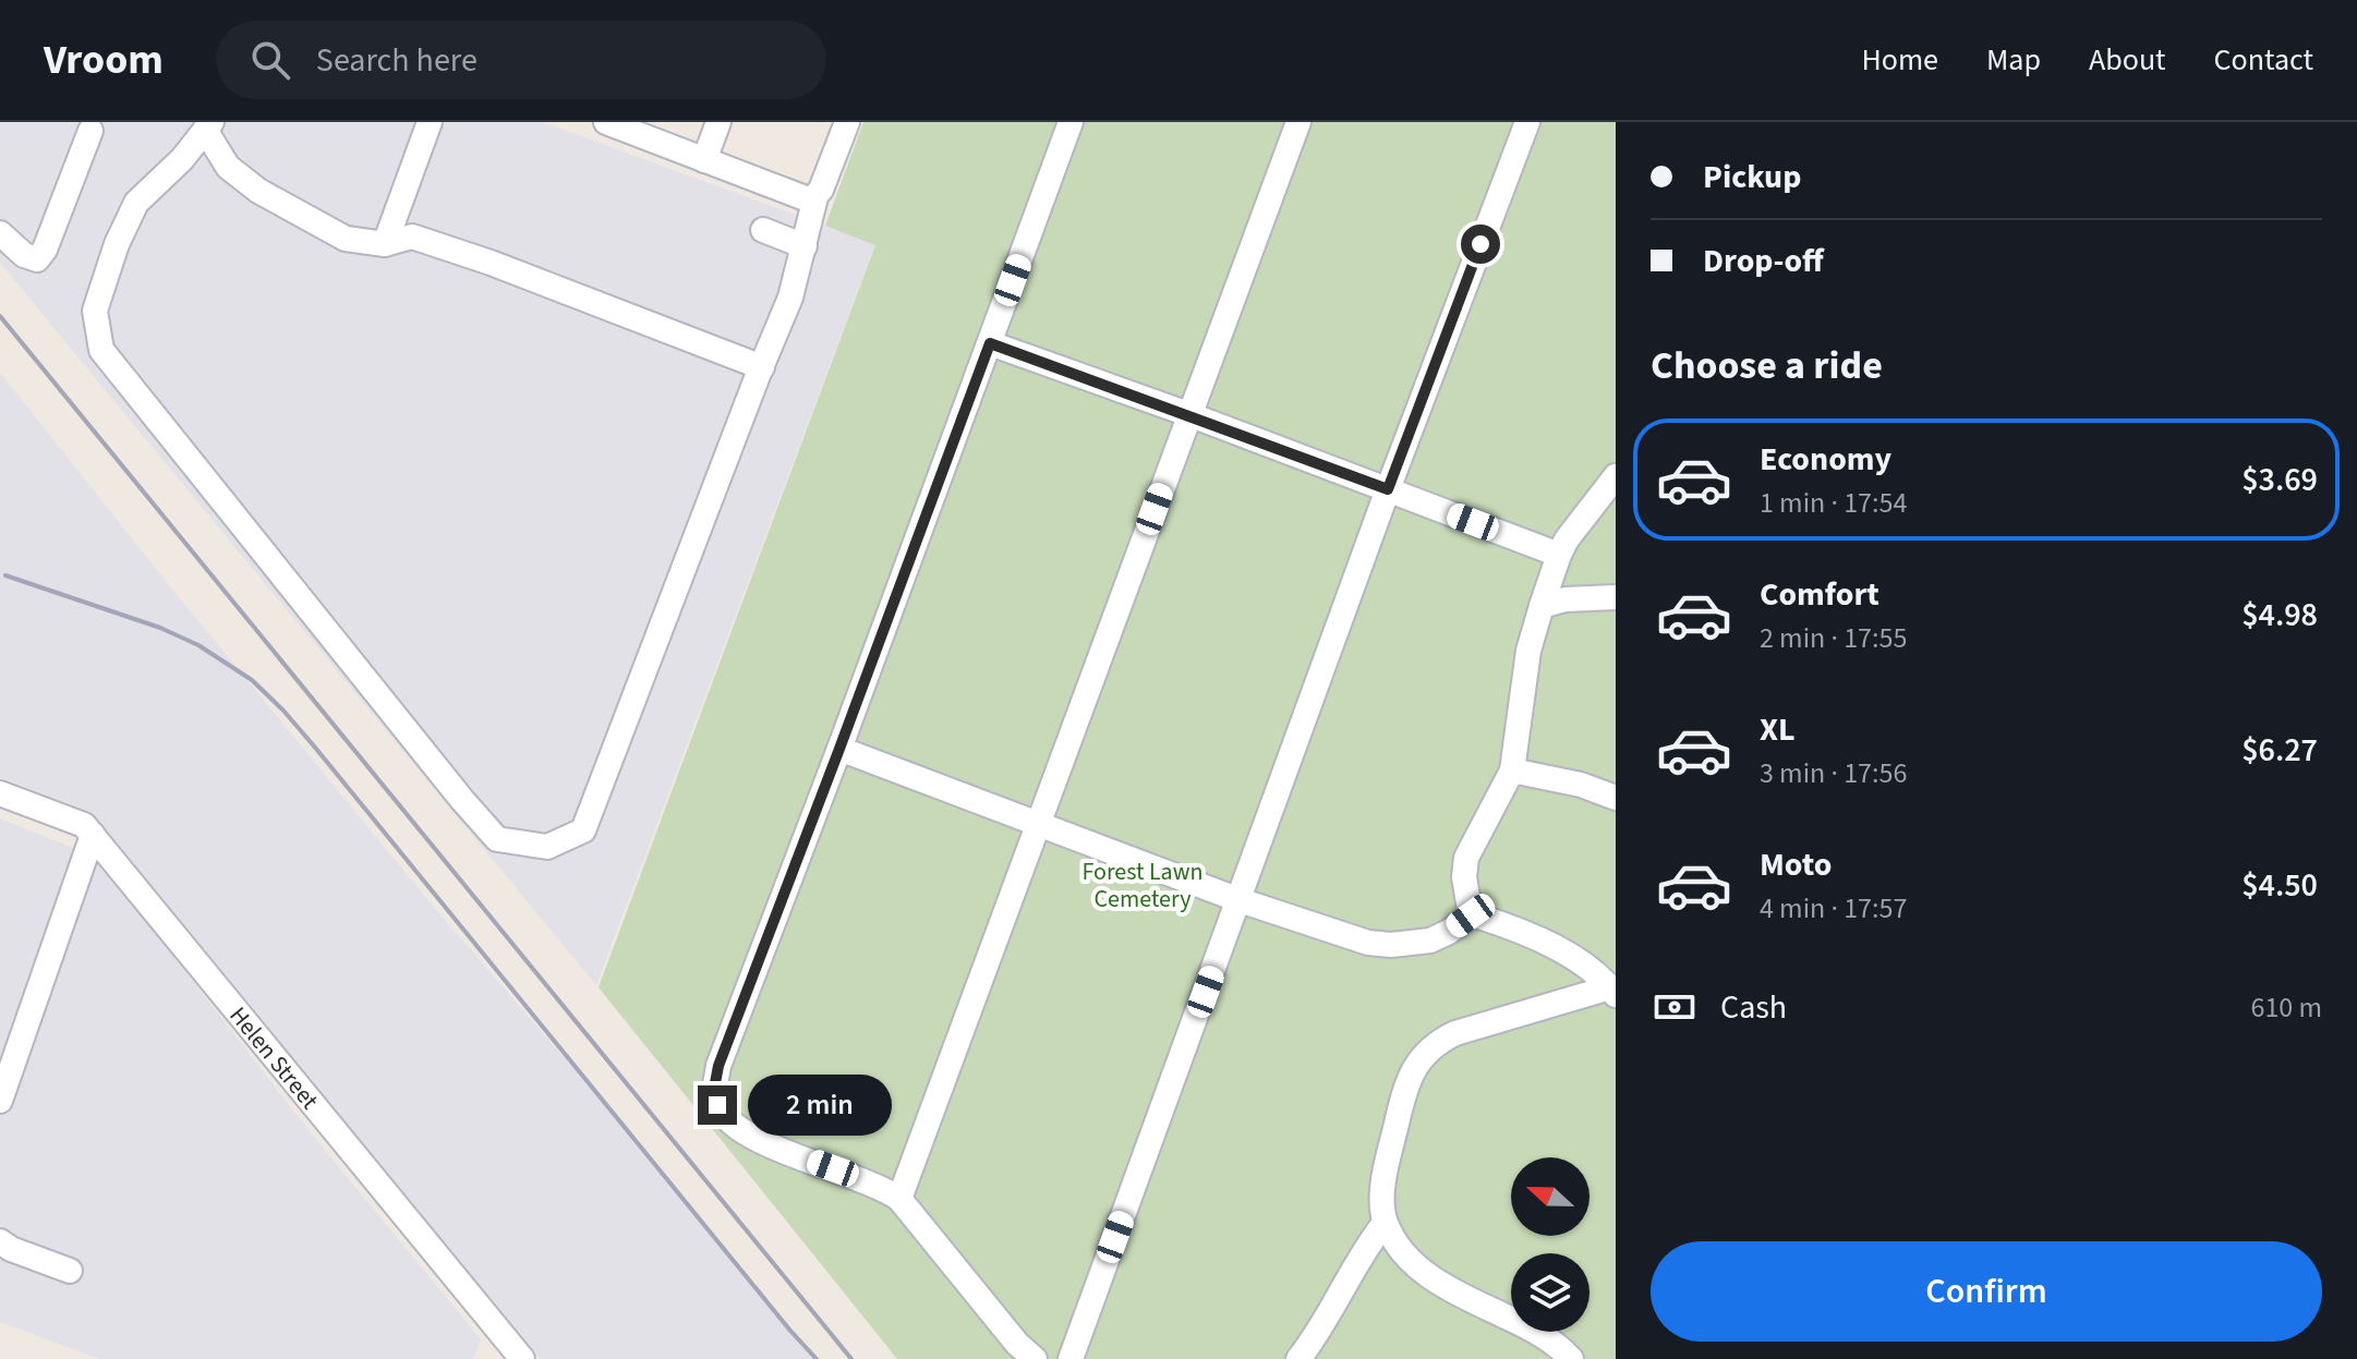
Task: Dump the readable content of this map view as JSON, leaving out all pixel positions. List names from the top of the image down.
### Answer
{
  "streets": {
    "street": ["Helen Street"]
  },
  "parks": ["Forest Lawn Cemetery"],
  "north": "left",
  "page": {
    "header": "Vroom",
    "search": "Search here",
    "nav": [
      "Home",
      "Map",
      "About",
      "Contact"
    ],
    "banner": ["Pickup", "Drop-off"],
    "heading": "Choose a ride",
    "list": [
      {
        "name": "Economy",
        "note": "1 min · 17:54",
        "value": "$3.69"
      },
      {
        "name": "Comfort",
        "note": "2 min · 17:55",
        "value": "$4.98"
      },
      {
        "name": "XL",
        "note": "3 min · 17:56",
        "value": "$6.27"
      },
      {
        "name": "Moto",
        "note": "4 min · 17:57",
        "value": "$4.50"
      }
    ],
    "pay": ["Cash", "610 m"],
    "bubble": "2 min",
    "buttons": "Confirm"
  }
}
